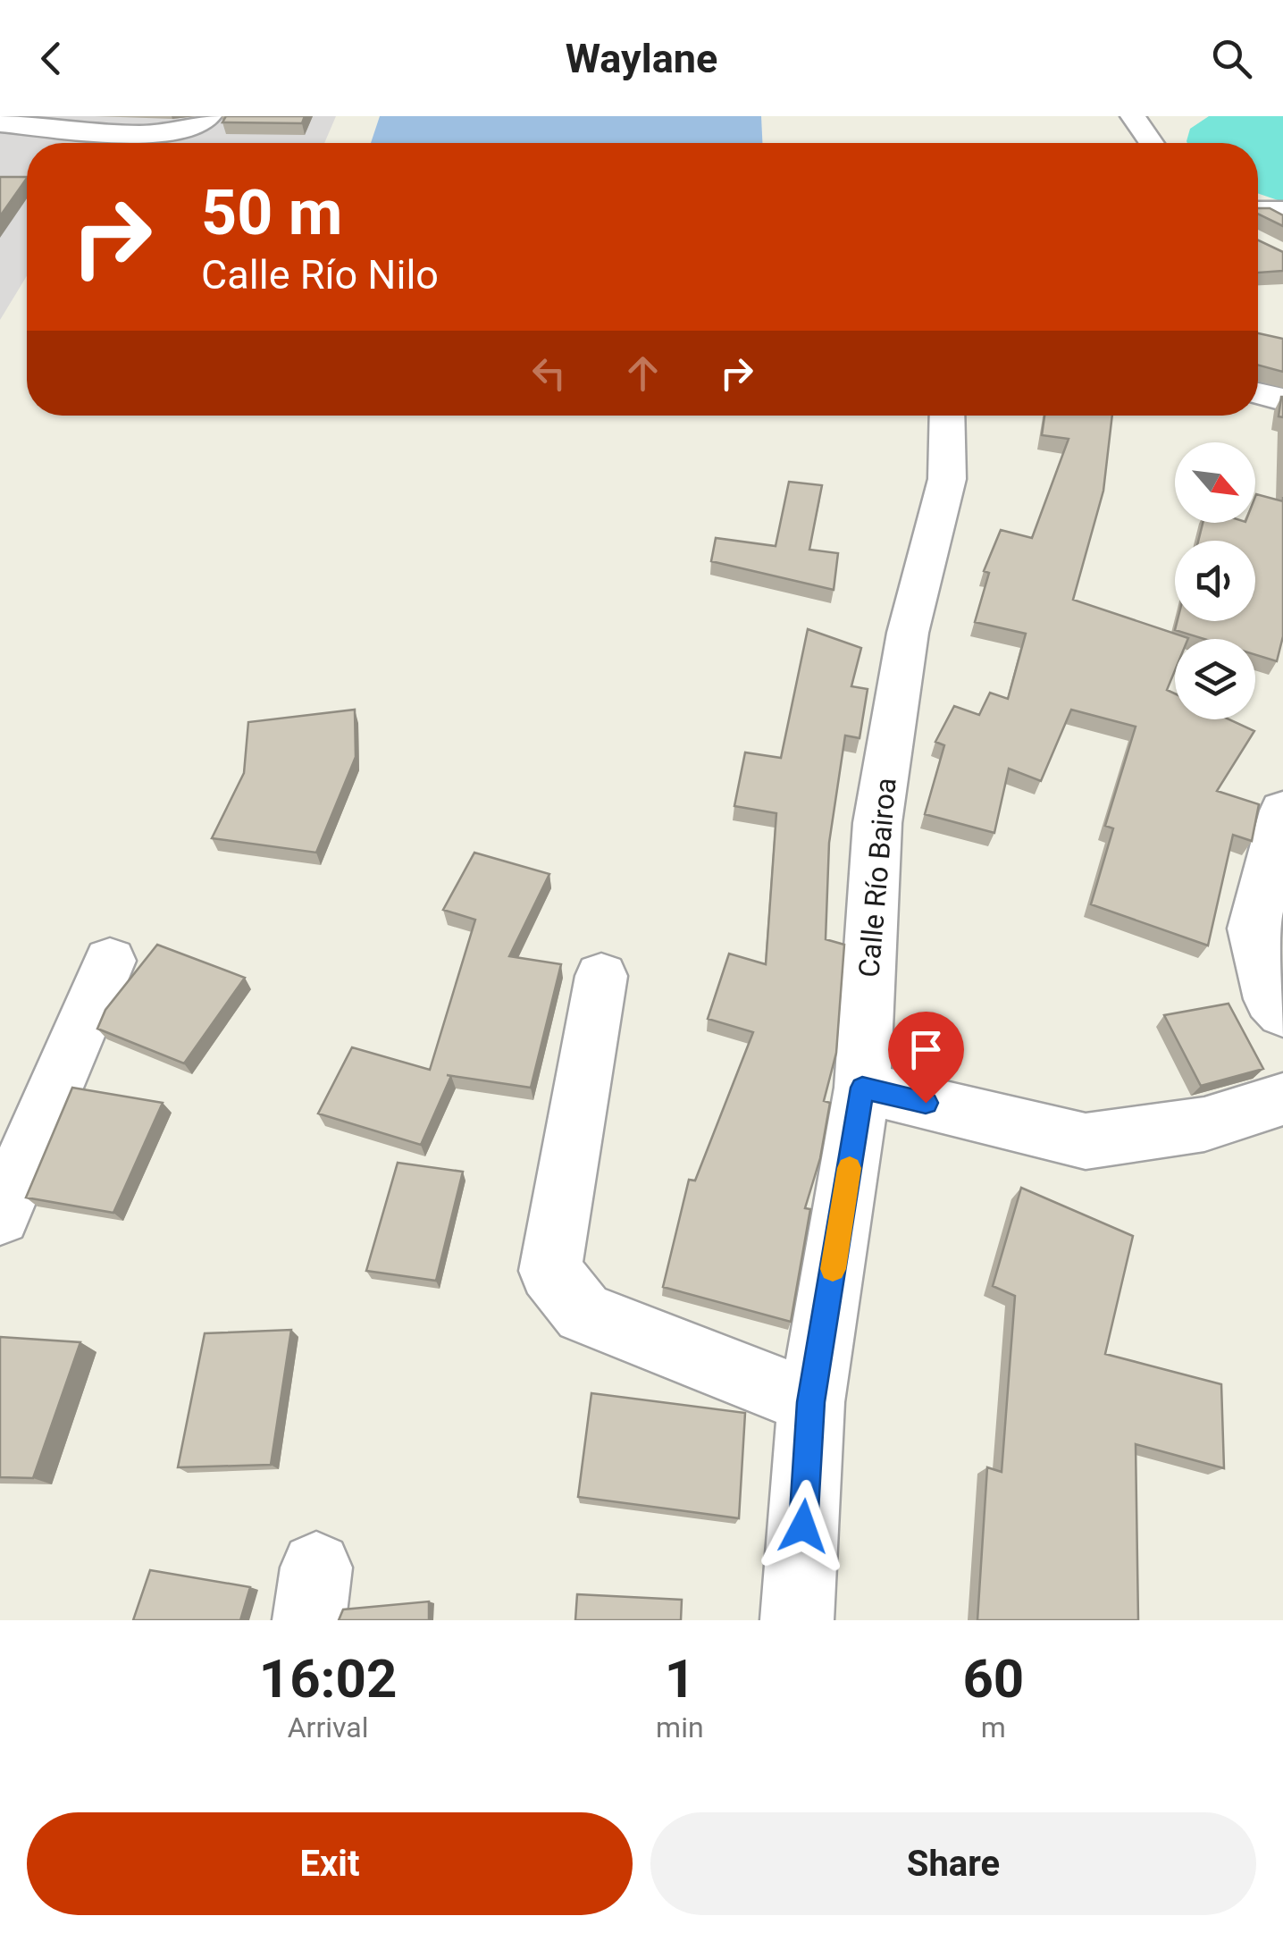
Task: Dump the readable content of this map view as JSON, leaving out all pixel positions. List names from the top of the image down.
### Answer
{
  "streets": {
    "street": ["Calle Río Bairoa"]
  },
  "north": "bottom right",
  "page": {
    "header": "Waylane",
    "turn": ["50 m", "Calle Río Nilo"],
    "eta": [
      "16:02",
      "Arrival",
      "1",
      "min",
      "60",
      "m"
    ],
    "buttons": ["Exit", "Share"]
  }
}
